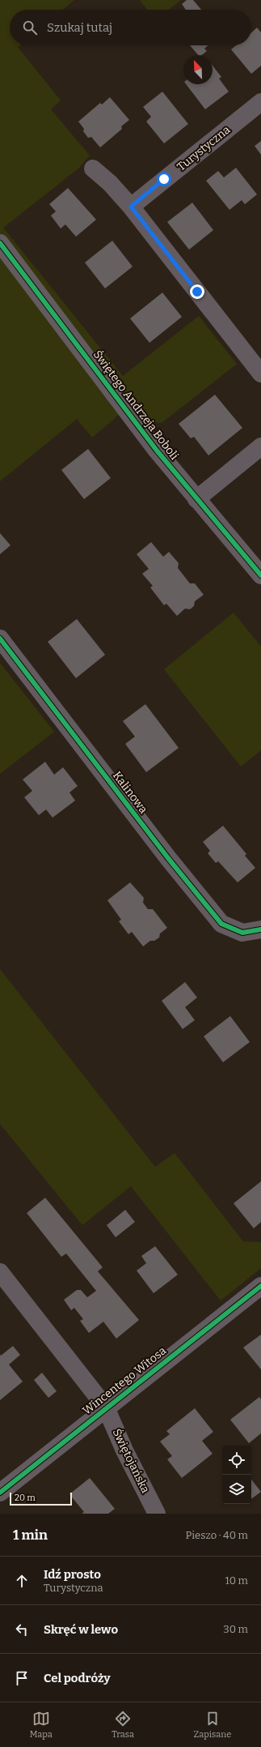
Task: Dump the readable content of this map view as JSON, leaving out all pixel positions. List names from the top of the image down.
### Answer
{
  "streets": {
    "street": [
      "Turystyczna",
      "Świętego Andrzeja Boboli",
      "Kalinowa",
      "Wincentego Witosa",
      "Świętojańska"
    ]
  },
  "crossings": [
    ["Wincentego Witosa", "Świętojańska"]
  ],
  "scale_bar": "20 m",
  "north": "top left",
  "page": {
    "search": "Szukaj tutaj",
    "scale": "20 m",
    "heading": ["1 min", "Pieszo · 40 m"],
    "list": [
      ["Idź prosto", "Turystyczna", "10 m"],
      ["Skręć w lewo", "30 m"],
      "Cel podróży"
    ],
    "nav": ["Mapa", "Trasa", "Zapisane"]
  }
}
